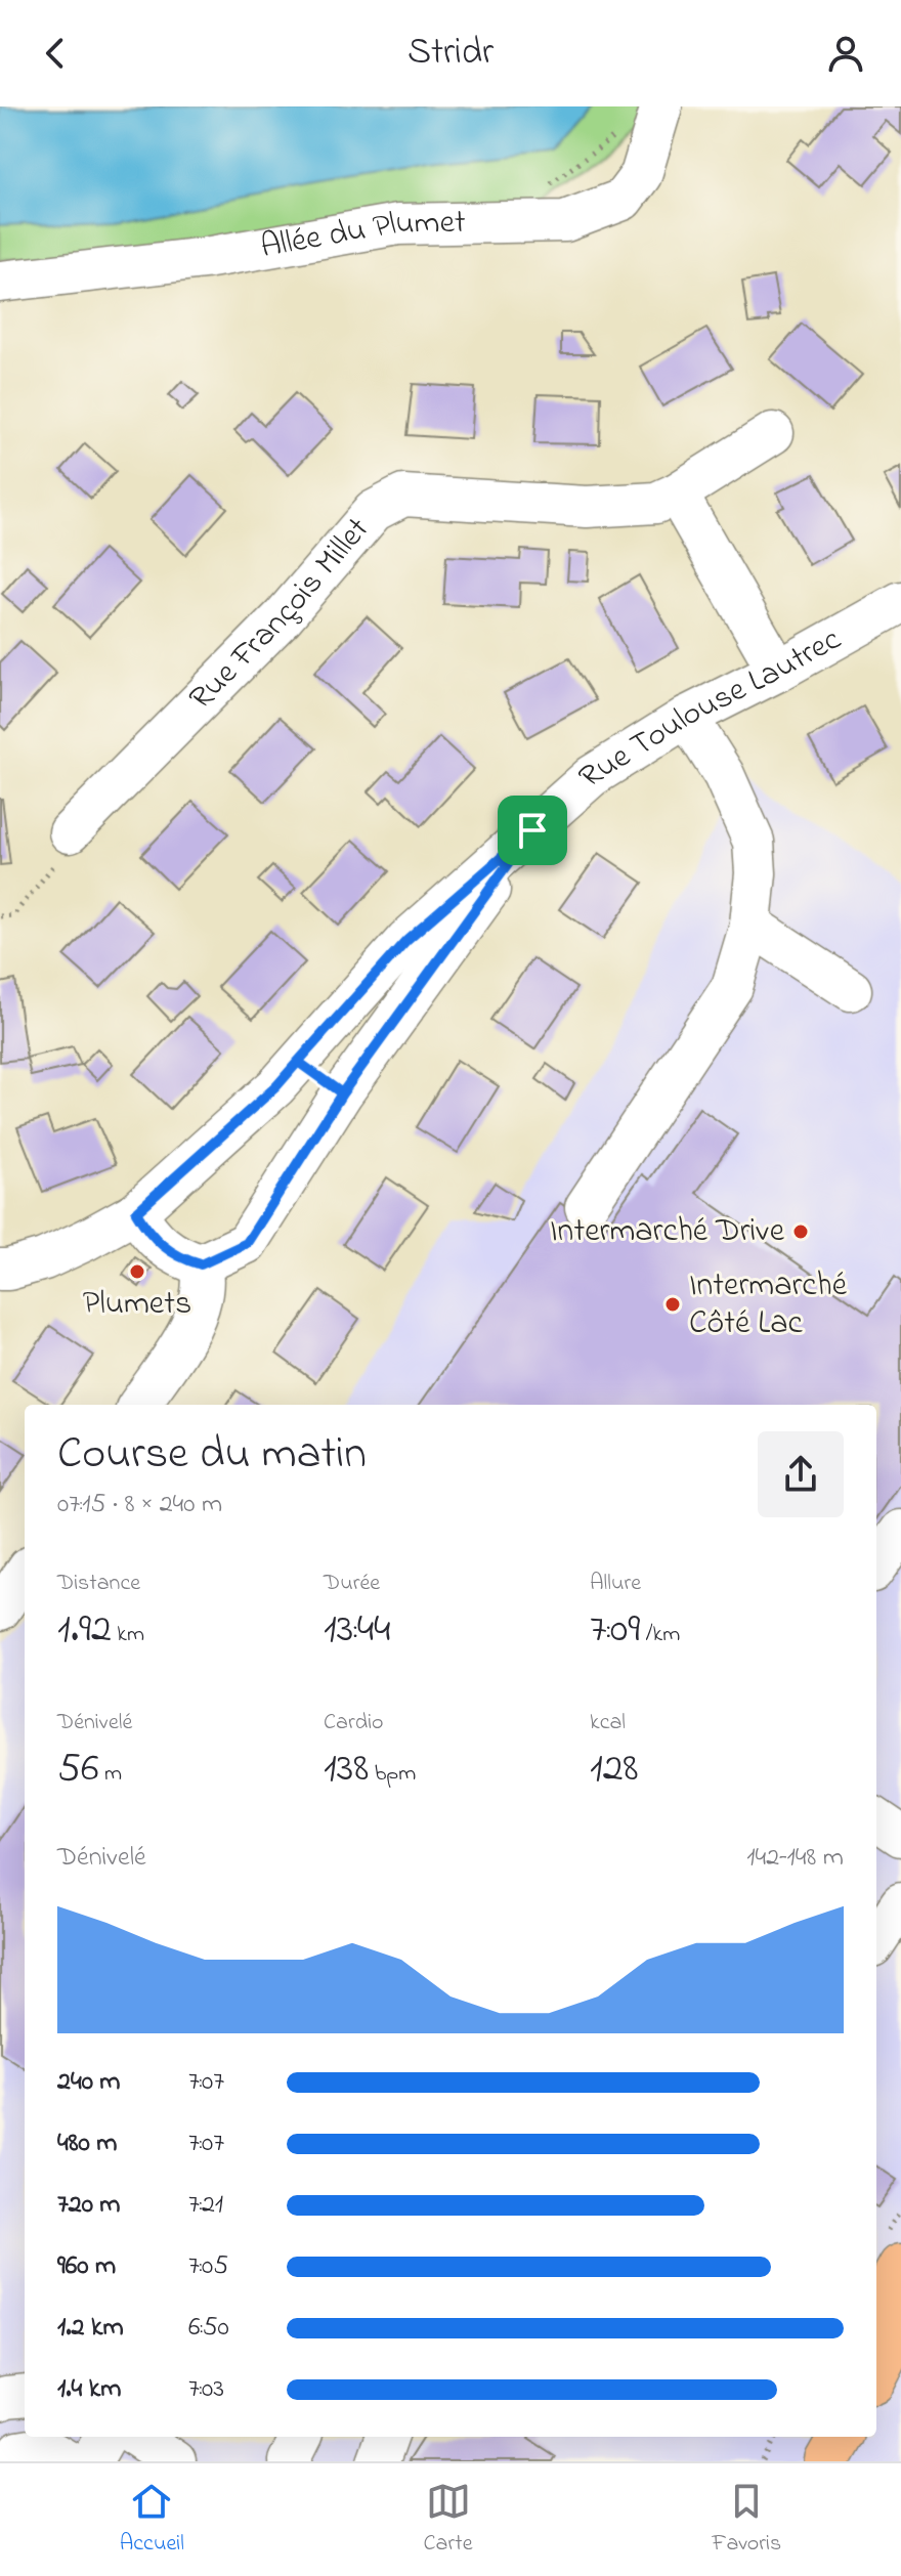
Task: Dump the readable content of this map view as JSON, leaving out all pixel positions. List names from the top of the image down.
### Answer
{
  "streets": {
    "street": ["Allée du Plumet", "Rue François Millet", "Rue Toulouse Lautrec"]
  },
  "places": ["Intermarché Drive", "Plumets", "Intermarché Côté Lac"],
  "page": {
    "header": "Stridr",
    "heading": ["Course du matin", "07:15 · 8 × 240 m"],
    "stats": [
      ["Distance", "1.92 km"],
      ["Durée", "13:44"],
      ["Allure", "7:09 /km"],
      ["Dénivelé", "56 m"],
      ["Cardio", "138 bpm"],
      ["kcal", "128"]
    ],
    "chart": ["Dénivelé", "142–148 m"],
    "list": [
      {
        "name": "240 m",
        "note": "7:07"
      },
      {
        "name": "480 m",
        "note": "7:07"
      },
      {
        "name": "720 m",
        "note": "7:21"
      },
      {
        "name": "960 m",
        "note": "7:05"
      },
      {
        "name": "1.2 km",
        "note": "6:50"
      },
      {
        "name": "1.4 km",
        "note": "7:03"
      }
    ],
    "tabs": ["Accueil", "Carte", "Favoris"]
  }
}
